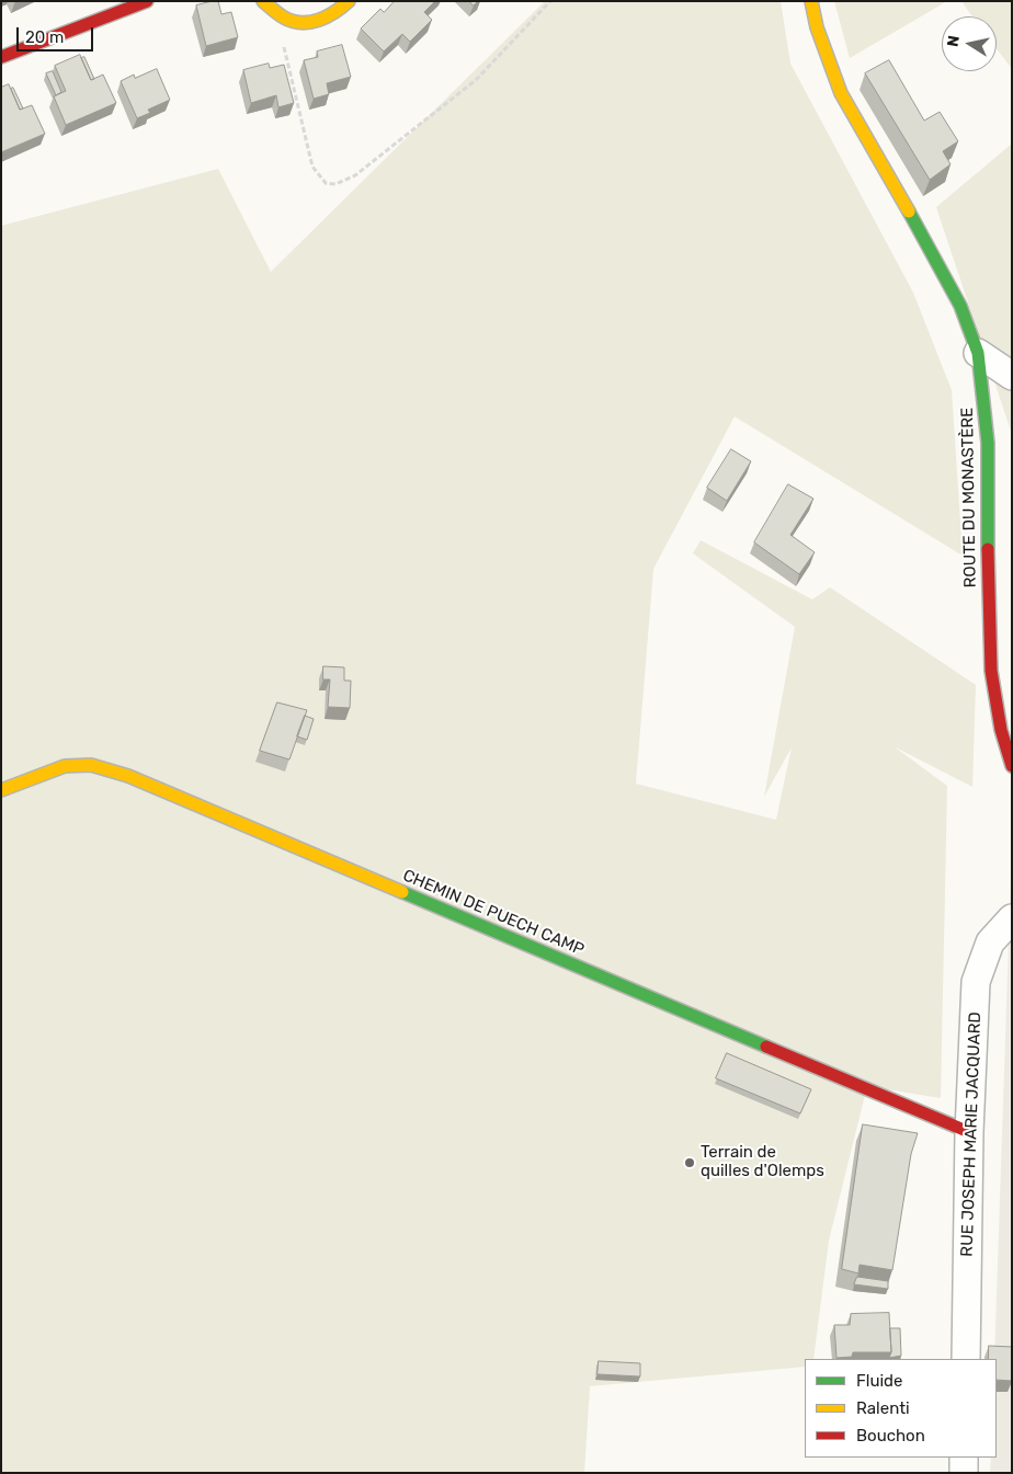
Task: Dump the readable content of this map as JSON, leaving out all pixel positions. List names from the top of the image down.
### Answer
{
  "streets": {
    "street": ["ROUTE DU MONASTÈRE", "CHEMIN DE PUECH CAMP", "RUE JOSEPH MARIE JACQUARD"]
  },
  "crossings": [
    ["CHEMIN DE PUECH CAMP", "RUE JOSEPH MARIE JACQUARD"]
  ],
  "places": ["Terrain de quilles d'Olemps"],
  "legend": ["Fluide", "Ralenti", "Bouchon"],
  "scale_bar": "20 m",
  "north": "left"
}
